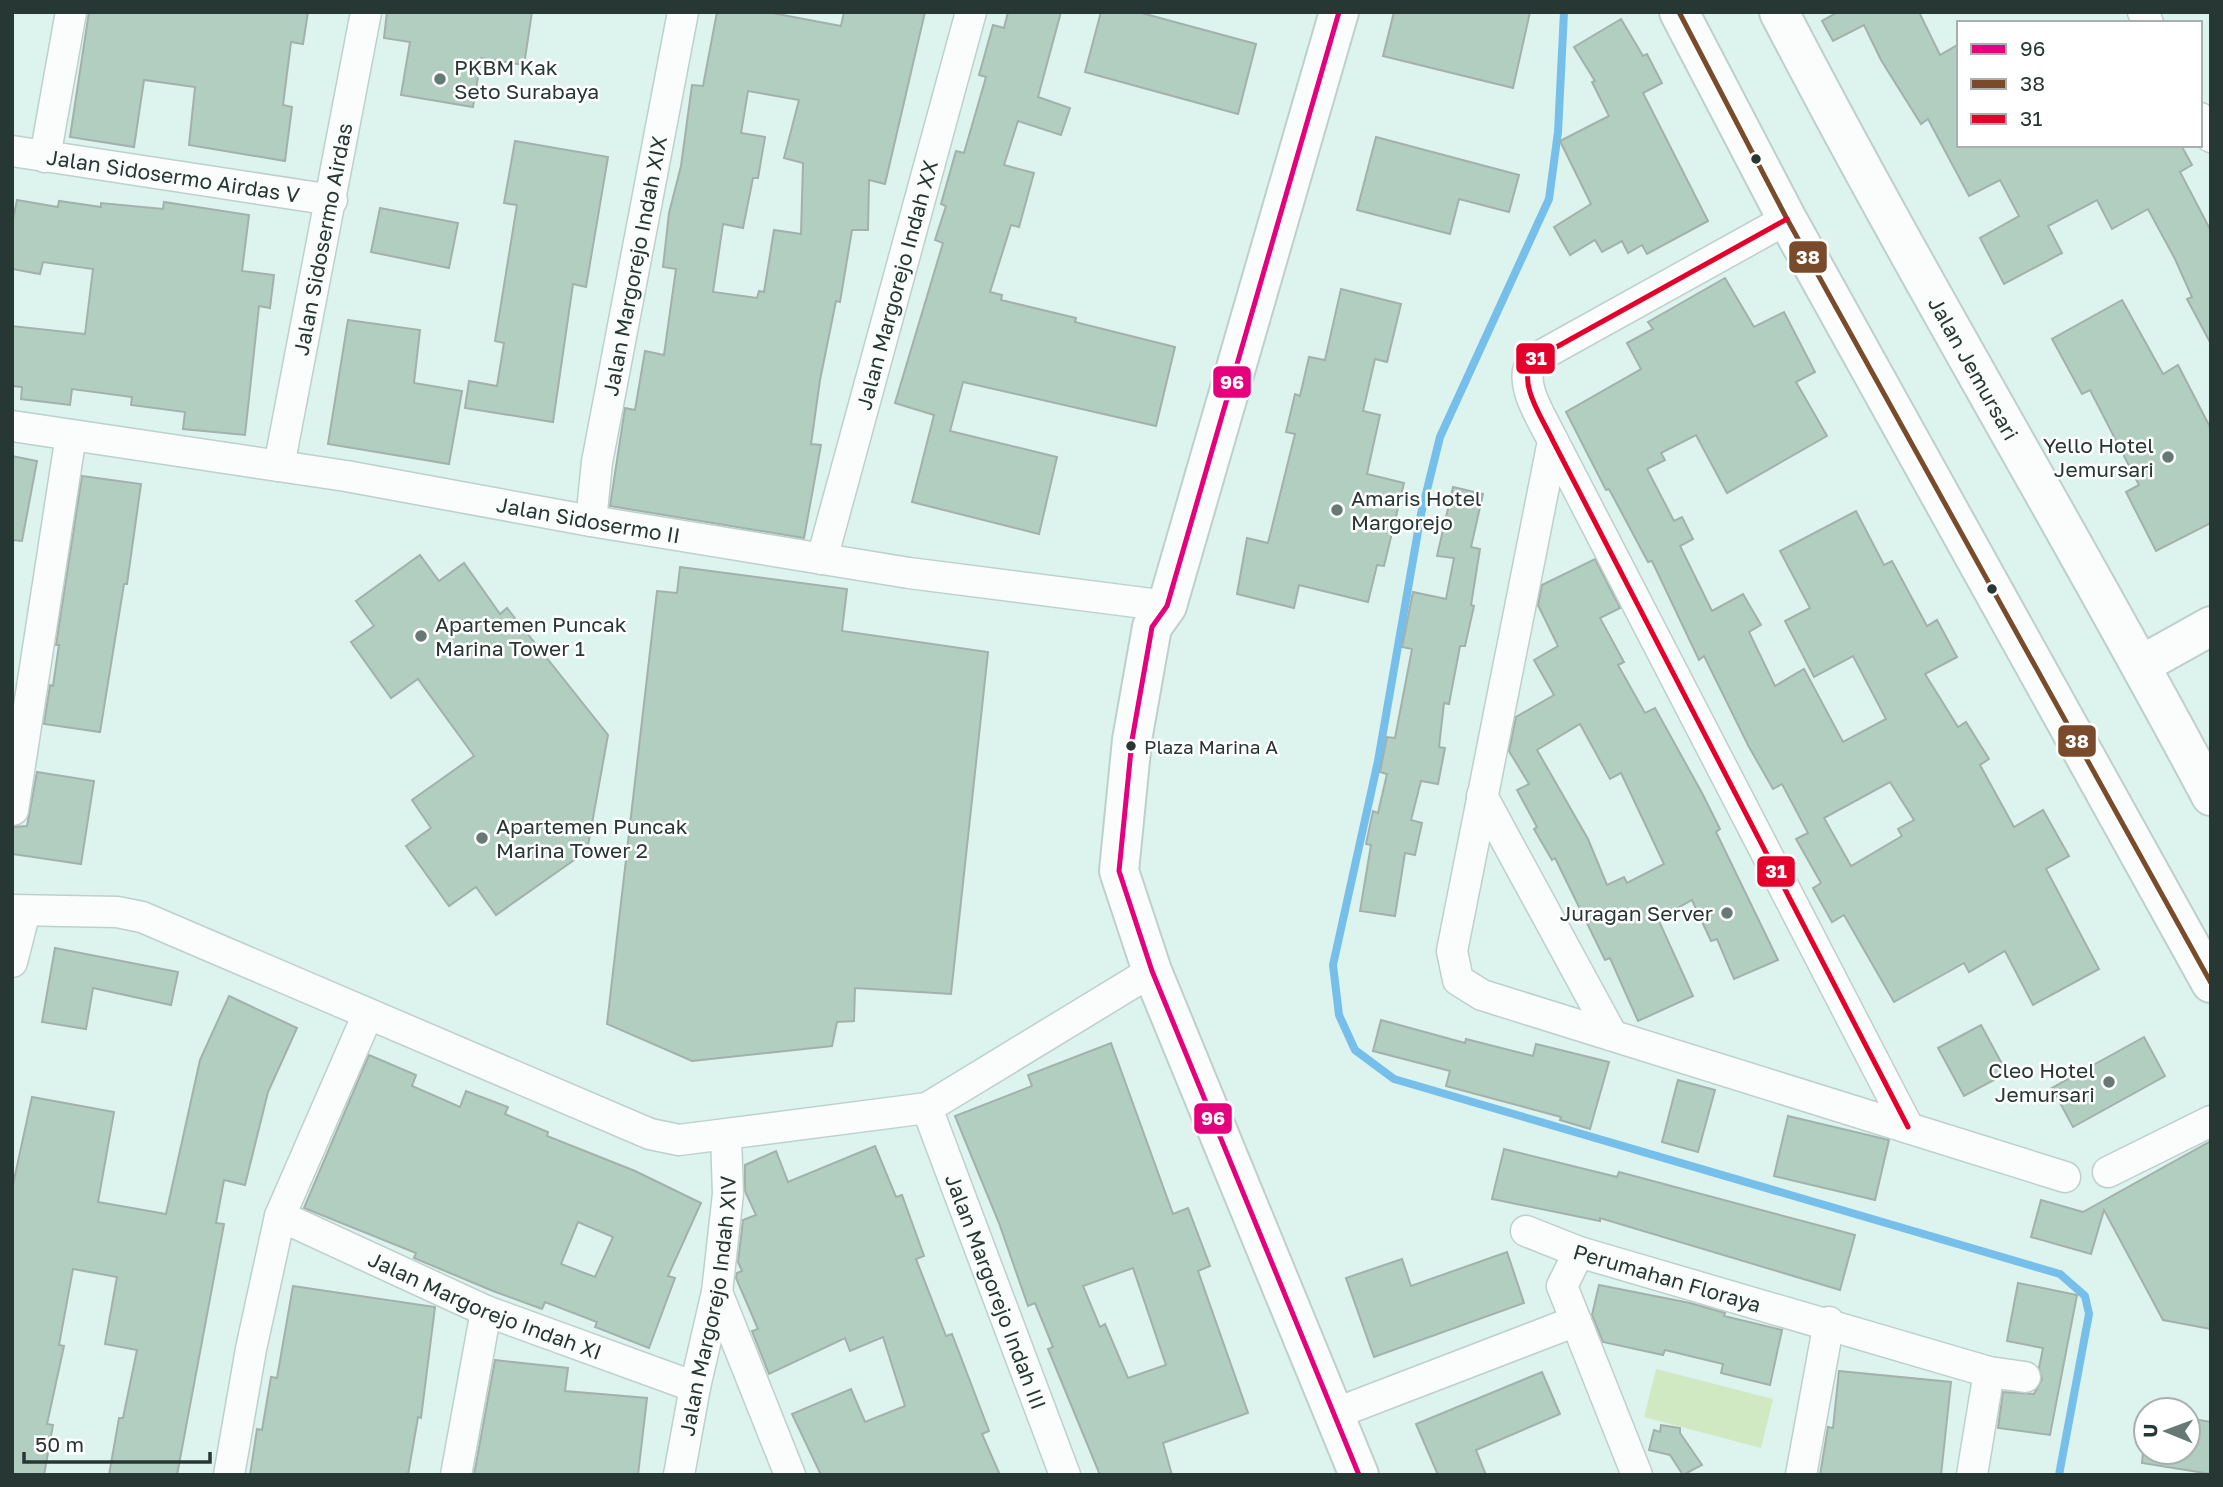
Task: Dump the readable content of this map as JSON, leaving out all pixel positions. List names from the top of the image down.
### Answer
{
  "streets": {
    "main road": ["Jalan Jemursari"],
    "street": [
      "Jalan Sidosermo Airdas V",
      "Jalan Sidosermo Airdas",
      "Jalan Margorejo Indah XIX",
      "Jalan Margorejo Indah XX",
      "Jalan Sidosermo II",
      "Perumahan Floraya",
      "Jalan Margorejo Indah III",
      "Jalan Margorejo Indah XI",
      "Jalan Margorejo Indah XIV"
    ]
  },
  "crossings": [
    ["Jalan Sidosermo Airdas V", "Jalan Sidosermo Airdas"],
    ["Jalan Sidosermo Airdas", "Jalan Sidosermo II"],
    ["Jalan Margorejo Indah XIX", "Jalan Sidosermo II"],
    ["Jalan Margorejo Indah XX", "Jalan Sidosermo II"],
    ["Jalan Margorejo Indah XI", "Jalan Margorejo Indah XIV"]
  ],
  "places": [
    "PKBM Kak Seto Surabaya",
    "Yello Hotel Jemursari",
    "Amaris Hotel Margorejo",
    "Apartemen Puncak Marina Tower 1",
    "Plaza Marina A",
    "Apartemen Puncak Marina Tower 2",
    "Juragan Server",
    "Cleo Hotel Jemursari"
  ],
  "lines": ["transit line 96", "transit line 38", "transit line 31"],
  "legend": ["96", "38", "31"],
  "scale_bar": "50 m",
  "north": "left"
}
